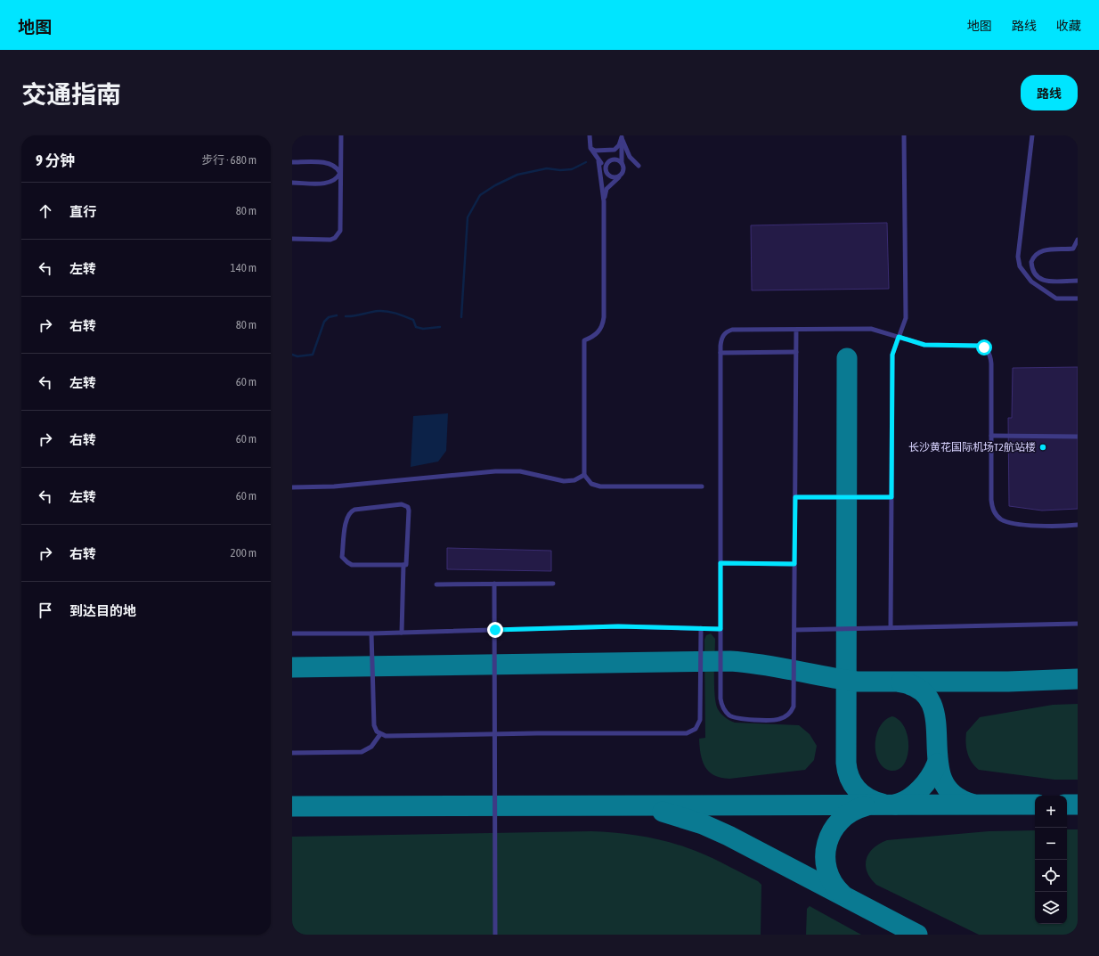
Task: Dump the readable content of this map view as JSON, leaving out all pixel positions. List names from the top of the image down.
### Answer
{
  "places": ["长沙黄花国际机场T2航站楼"],
  "page": {
    "header": "地图",
    "nav": ["地图", "路线", "收藏"],
    "title": "交通指南",
    "buttons": "路线",
    "heading": ["9 分钟", "步行 · 680 m"],
    "list": [
      ["直行", "80 m"],
      ["左转", "140 m"],
      ["右转", "80 m"],
      ["左转", "60 m"],
      ["右转", "60 m"],
      ["左转", "60 m"],
      ["右转", "200 m"],
      "到达目的地"
    ],
    "map_buttons": ["+", "−"]
  }
}
